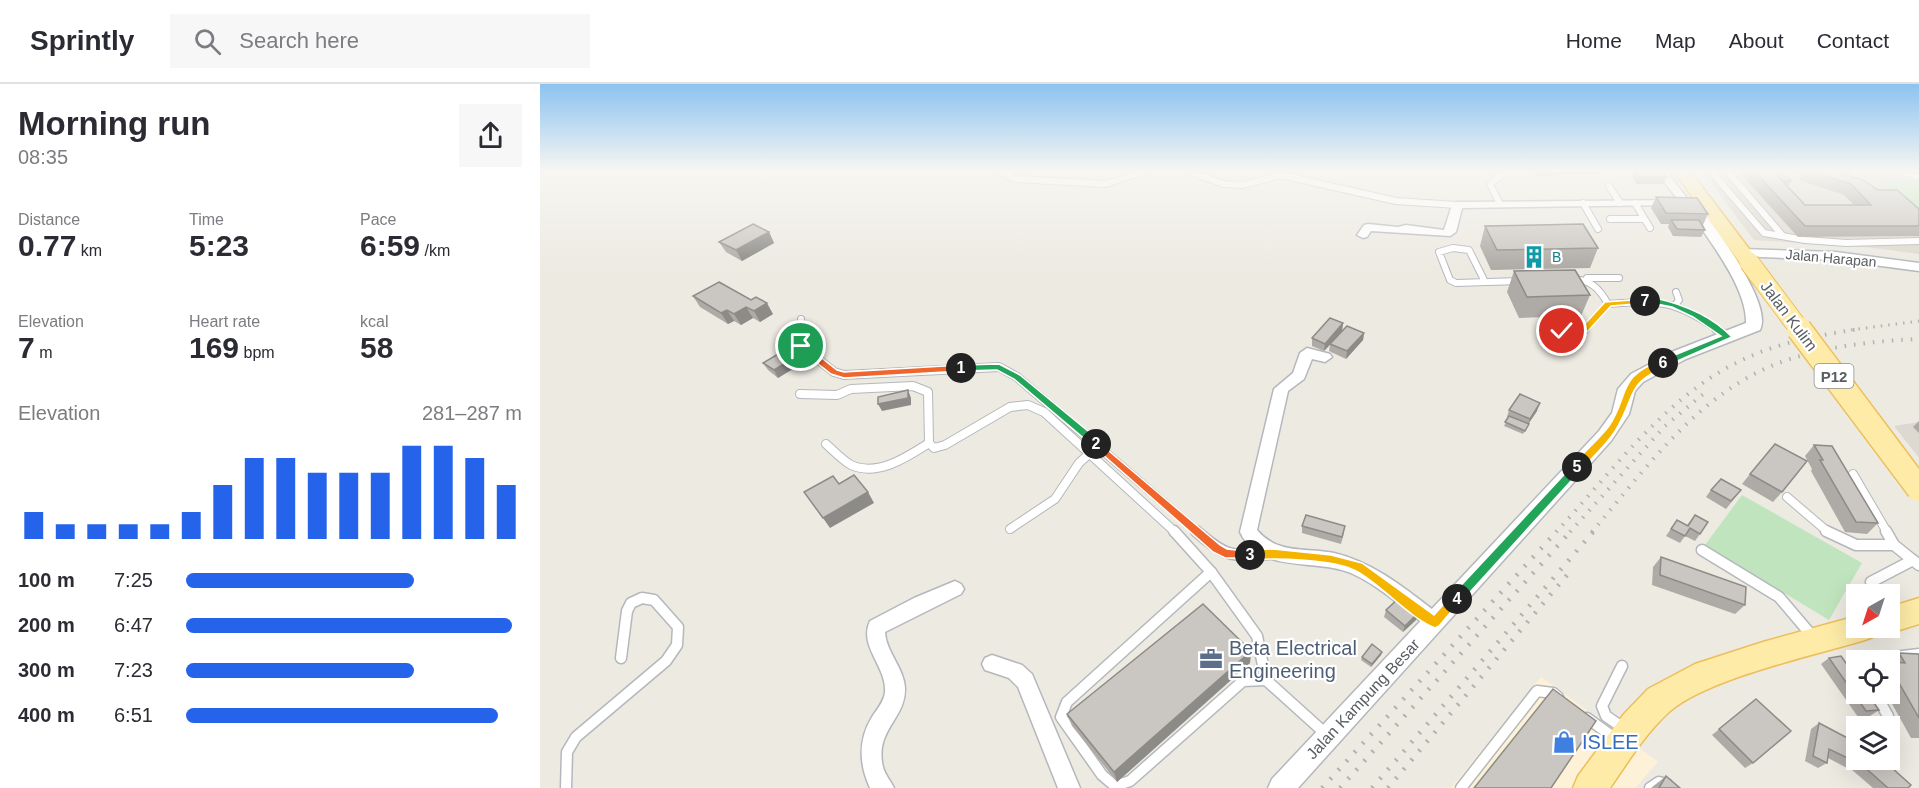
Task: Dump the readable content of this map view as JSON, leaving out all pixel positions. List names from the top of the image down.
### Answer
{
  "streets": {
    "main road": ["Jalan Kulim", "P12"],
    "street": ["Jalan Harapan", "Jalan Kampung Besar"]
  },
  "crossings": [
    ["Jalan Harapan", "Jalan Kulim"]
  ],
  "places": {
    "building": ["B"],
    "office": ["Beta Electrical Engineering"],
    "shop": ["ISLEE"]
  },
  "north": "bottom left",
  "page": {
    "header": "Sprintly",
    "search": "Search here",
    "nav": [
      "Home",
      "Map",
      "About",
      "Contact"
    ],
    "heading": ["Morning run", "08:35"],
    "stats": [
      ["Distance", "0.77 km"],
      ["Time", "5:23"],
      ["Pace", "6:59 /km"],
      ["Elevation", "7 m"],
      ["Heart rate", "169 bpm"],
      ["kcal", "58"]
    ],
    "pins": [
      "7",
      "6",
      "1",
      "2",
      "5",
      "3",
      "4"
    ],
    "chart": ["Elevation", "281–287 m"],
    "list": [
      {
        "name": "100 m",
        "note": "7:25"
      },
      {
        "name": "200 m",
        "note": "6:47"
      },
      {
        "name": "300 m",
        "note": "7:23"
      },
      {
        "name": "400 m",
        "note": "6:51"
      }
    ]
  }
}
